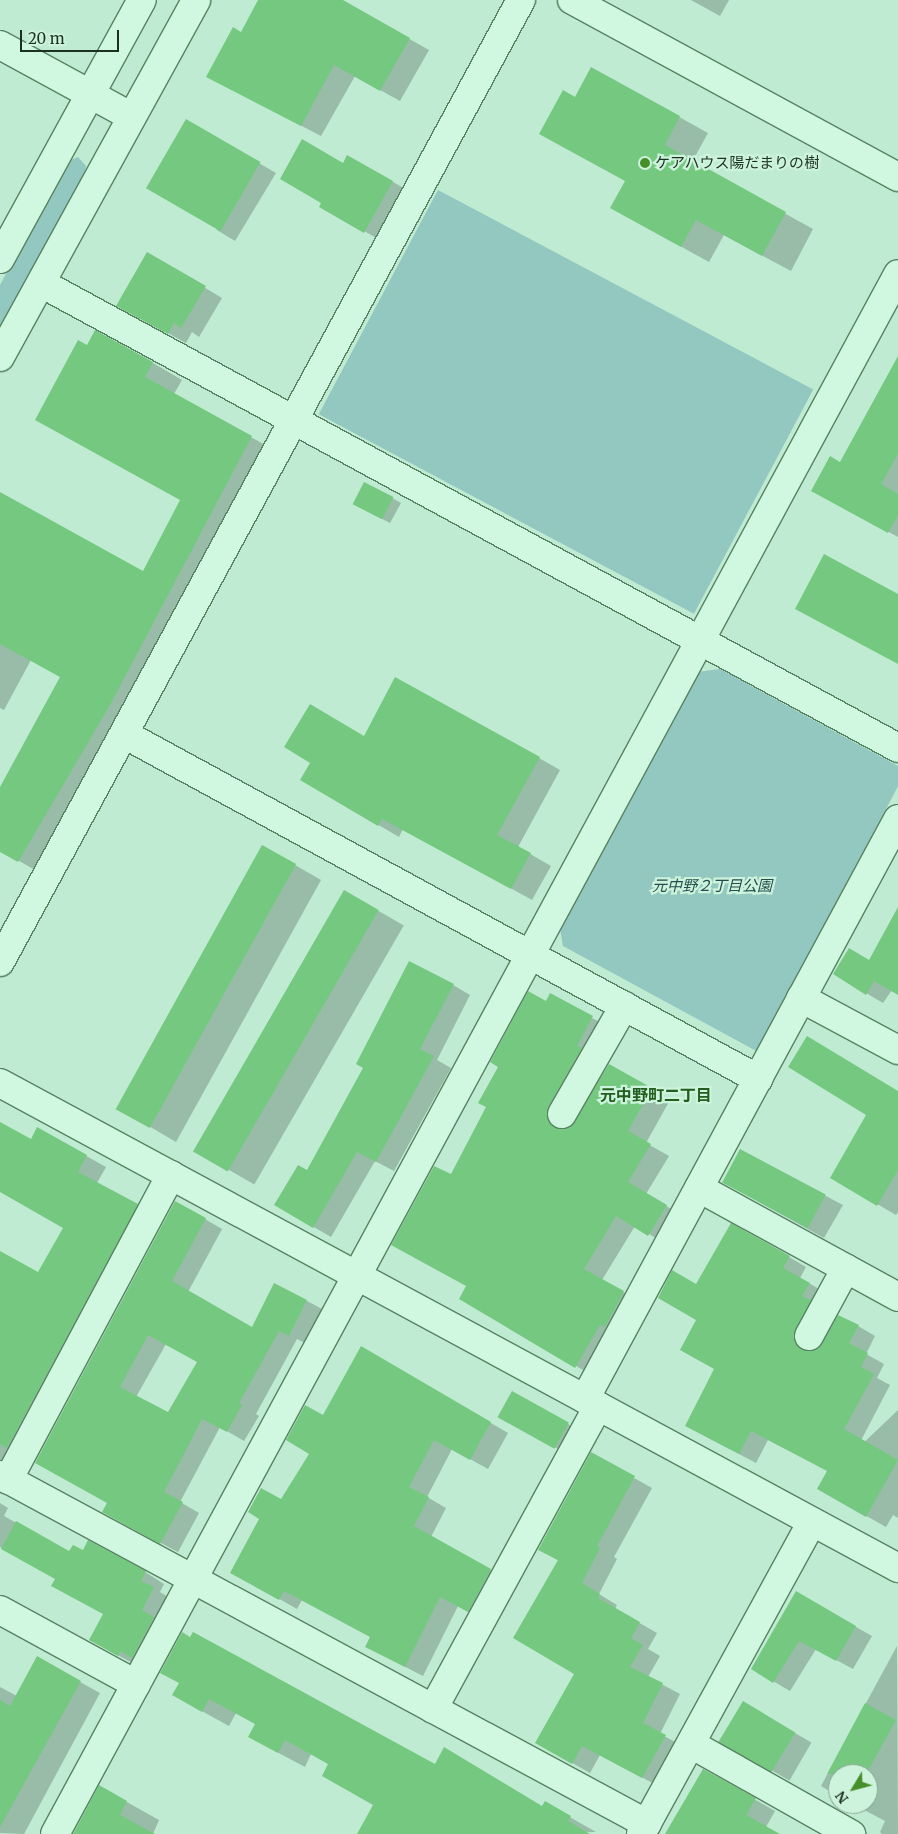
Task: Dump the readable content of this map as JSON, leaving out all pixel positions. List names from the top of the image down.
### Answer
{
  "districts": ["元中野町二丁目"],
  "parks": ["元中野２丁目公園"],
  "places": ["ケアハウス陽だまりの樹"],
  "scale_bar": "20 m",
  "north": "bottom left"
}
